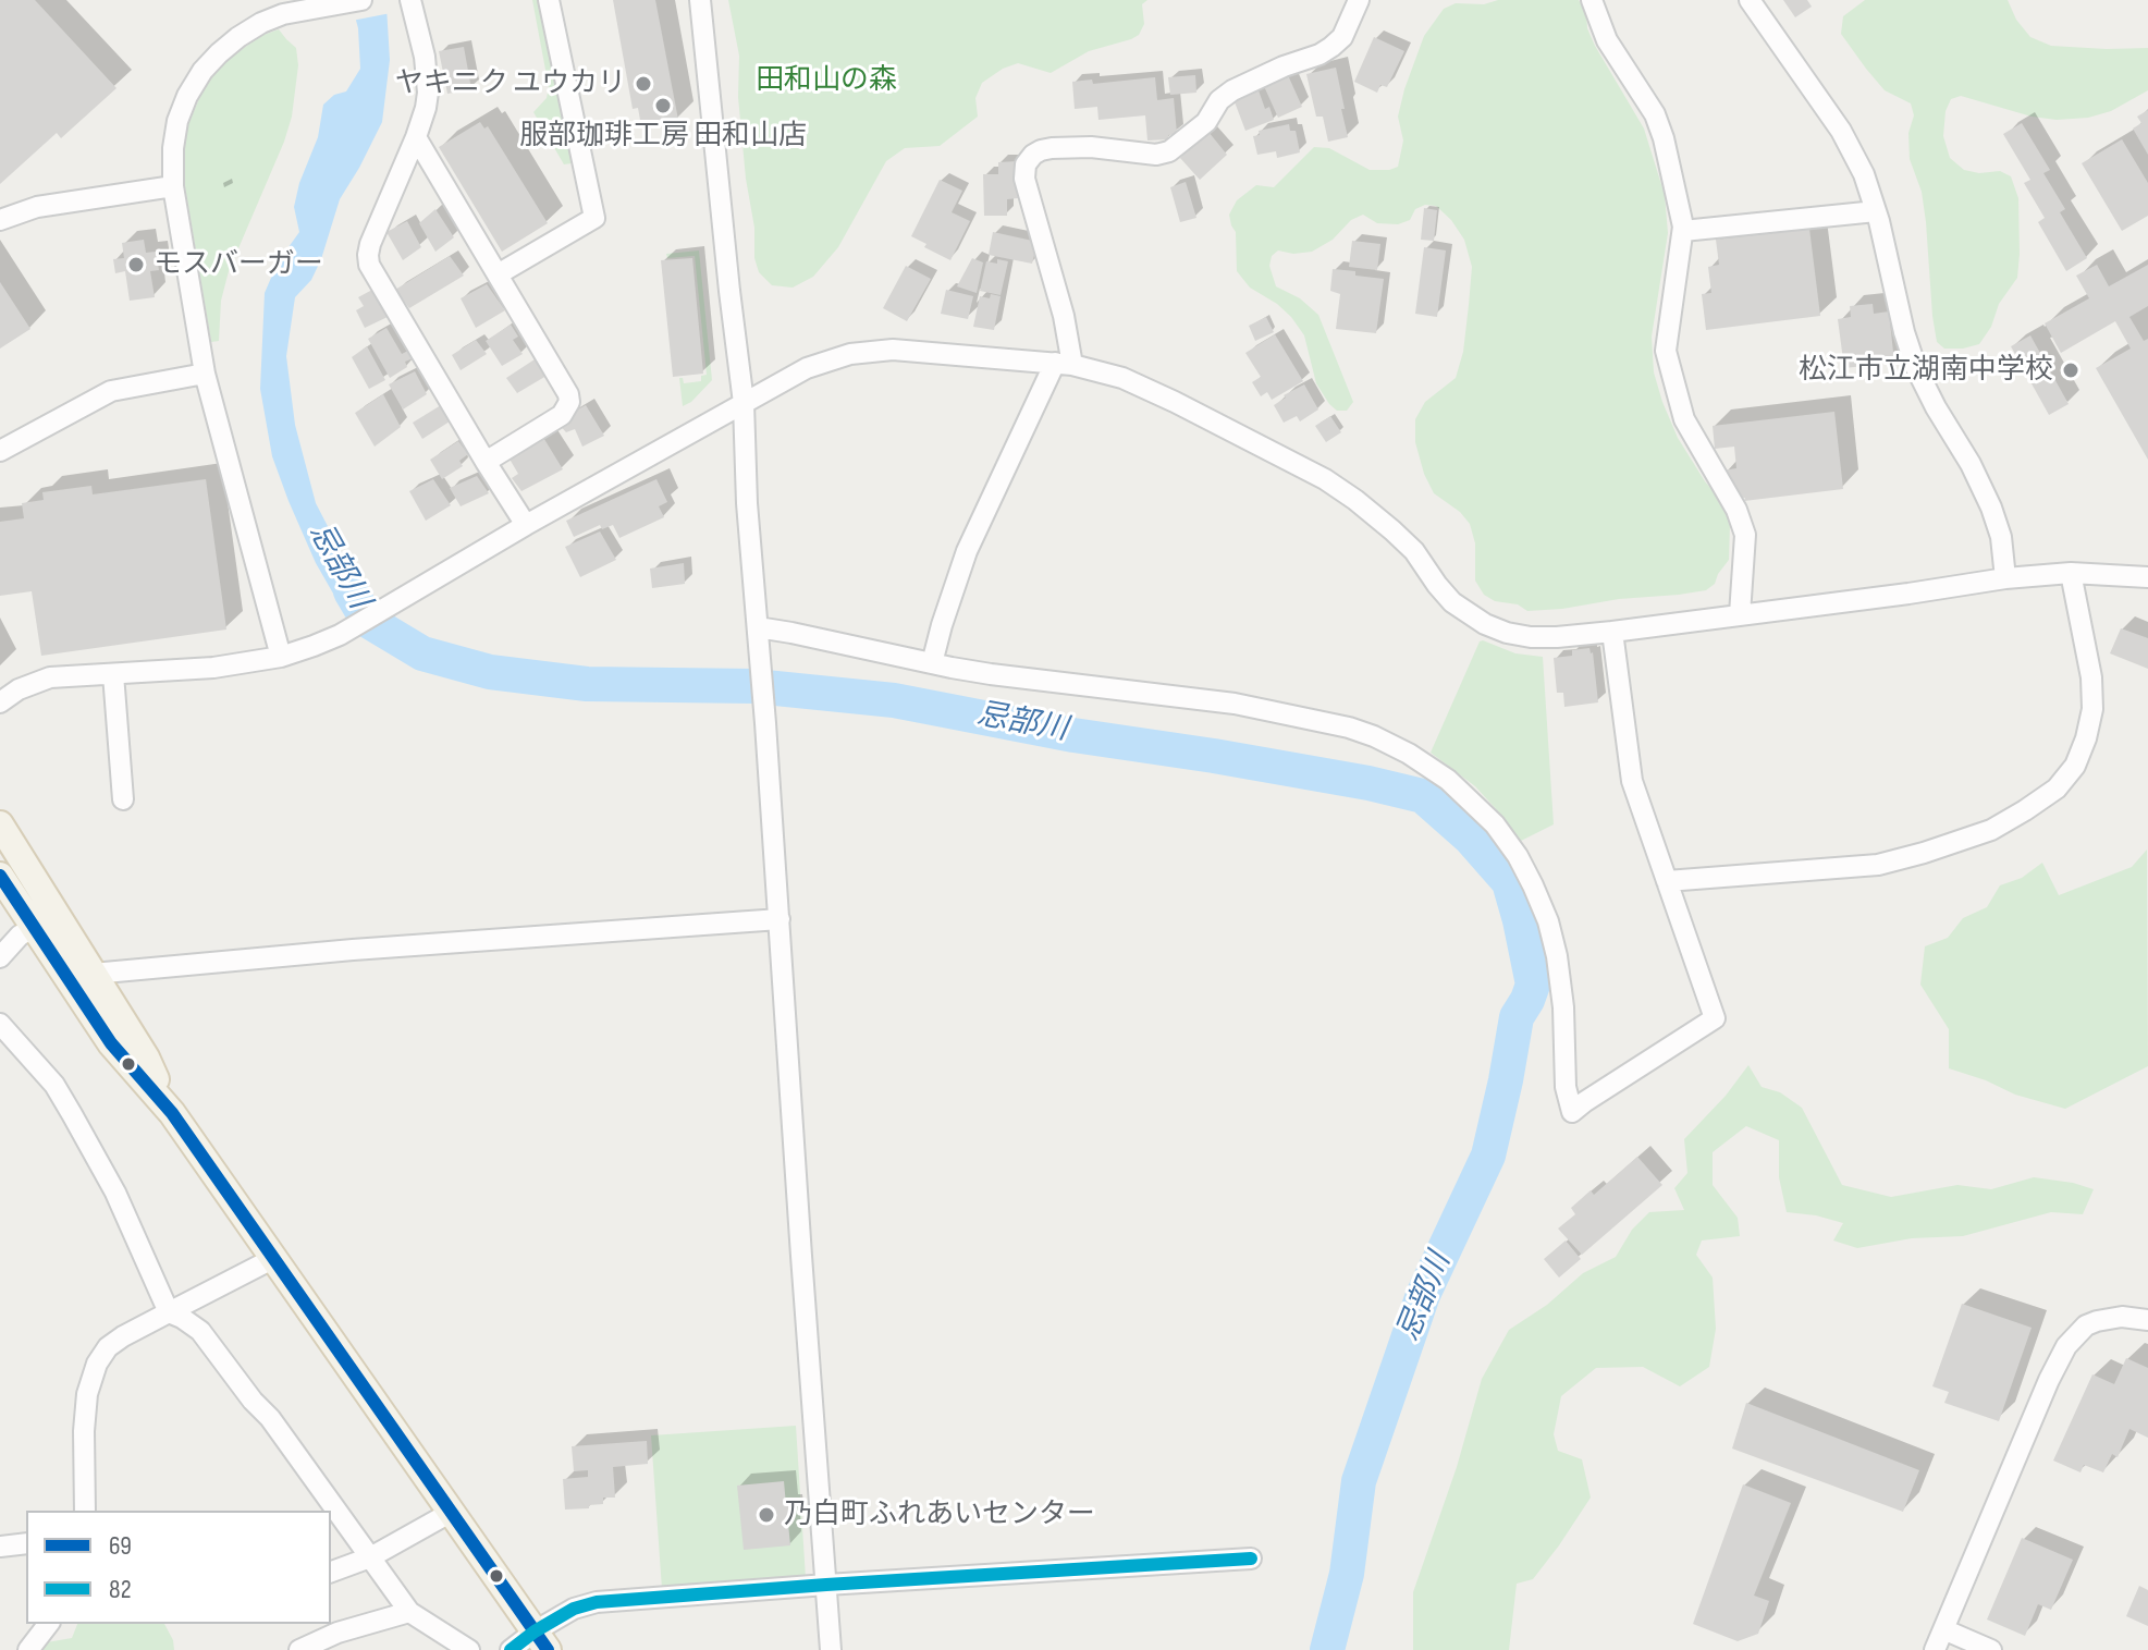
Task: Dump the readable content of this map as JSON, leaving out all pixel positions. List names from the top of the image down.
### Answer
{
  "water": ["忌部川"],
  "parks": ["田和山の森"],
  "places": [
    "ヤキニク ユウカリ",
    "服部珈琲工房 田和山店",
    "モスバーガー",
    "松江市立湖南中学校",
    "乃白町ふれあいセンター"
  ],
  "lines": ["transit line 69", "transit line 82"],
  "legend": ["69", "82"]
}
